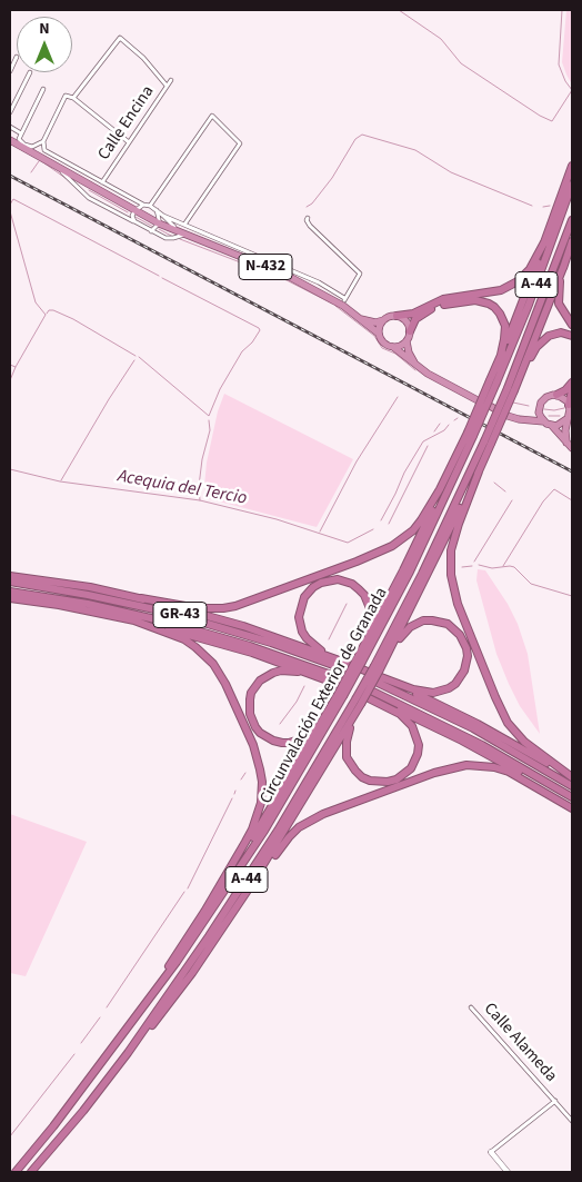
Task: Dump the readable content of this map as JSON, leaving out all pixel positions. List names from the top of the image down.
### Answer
{
  "streets": {
    "highway": [
      "N-432",
      "A-44",
      "GR-43",
      "Circunvalación Exterior de Granada"
    ],
    "street": ["Calle Encina", "Calle Alameda"]
  },
  "water": ["Acequia del Tercio"],
  "north": "top"
}
